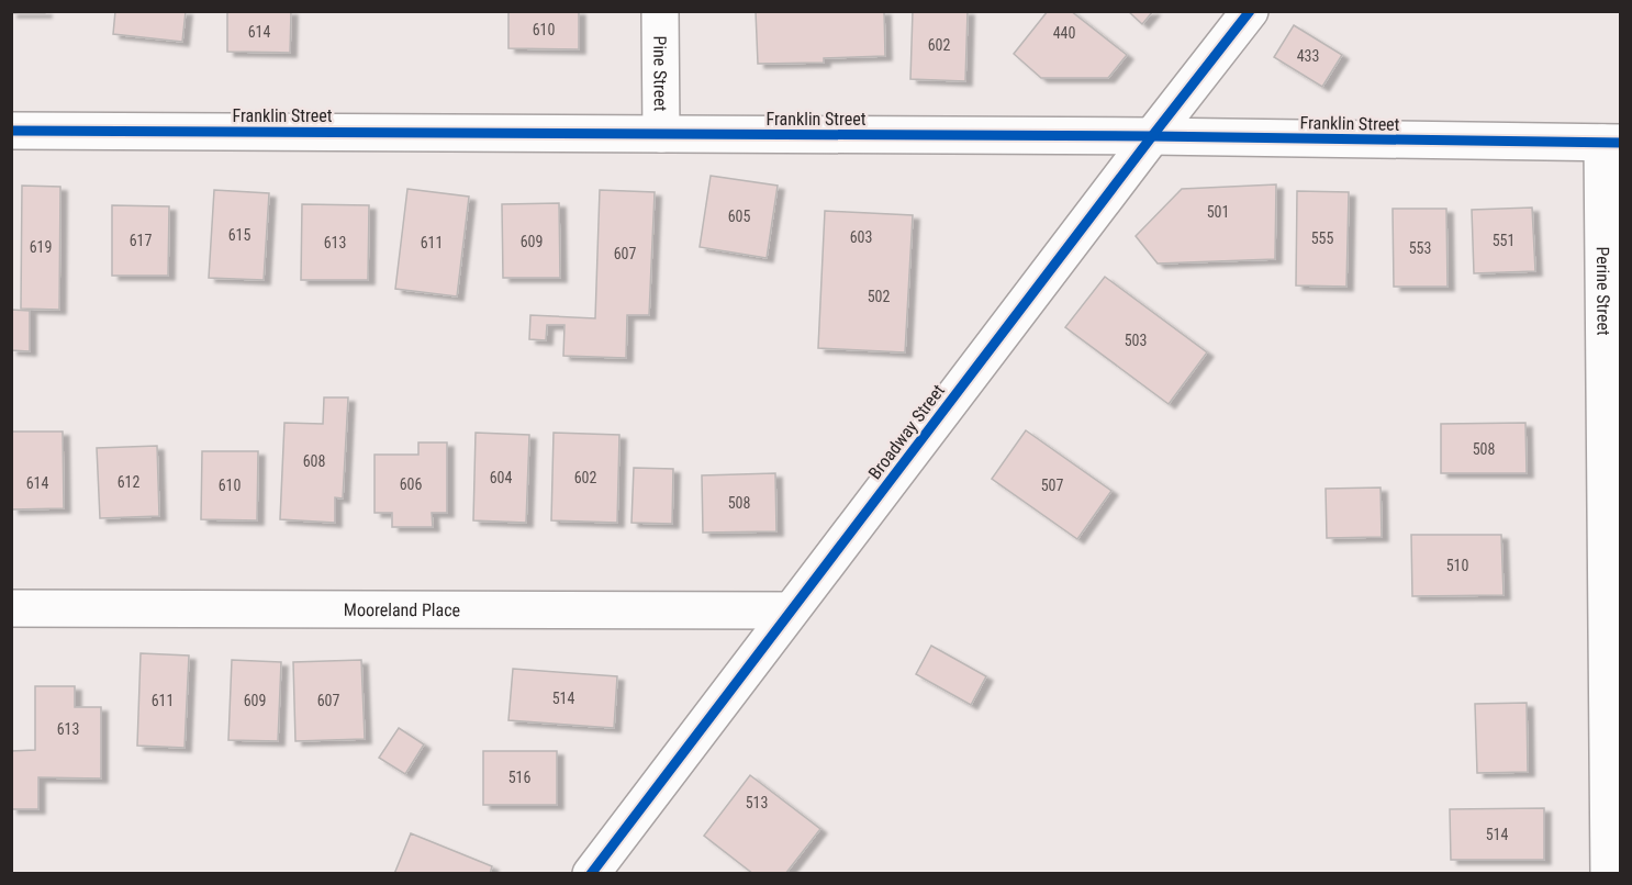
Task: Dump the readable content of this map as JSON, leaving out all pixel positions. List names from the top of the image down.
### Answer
{
  "streets": {
    "street": [
      "Pine Street",
      "Franklin Street",
      "Perine Street",
      "Broadway Street",
      "Mooreland Place"
    ]
  },
  "crossings": [
    ["Pine Street", "Franklin Street"],
    ["Franklin Street", "Perine Street"],
    ["Franklin Street", "Broadway Street"],
    ["Broadway Street", "Mooreland Place"]
  ],
  "house_numbers": [
    "610",
    "614",
    "440",
    "602",
    "433",
    "501",
    "605",
    "615",
    "603",
    "555",
    "617",
    "551",
    "609",
    "613",
    "611",
    "619",
    "553",
    "607",
    "502",
    "503",
    "508",
    "608",
    "604",
    "602",
    "612",
    "614",
    "606",
    "610",
    "507",
    "508",
    "510",
    "514",
    "611",
    "609",
    "607",
    "613",
    "516",
    "513",
    "514"
  ]
}
